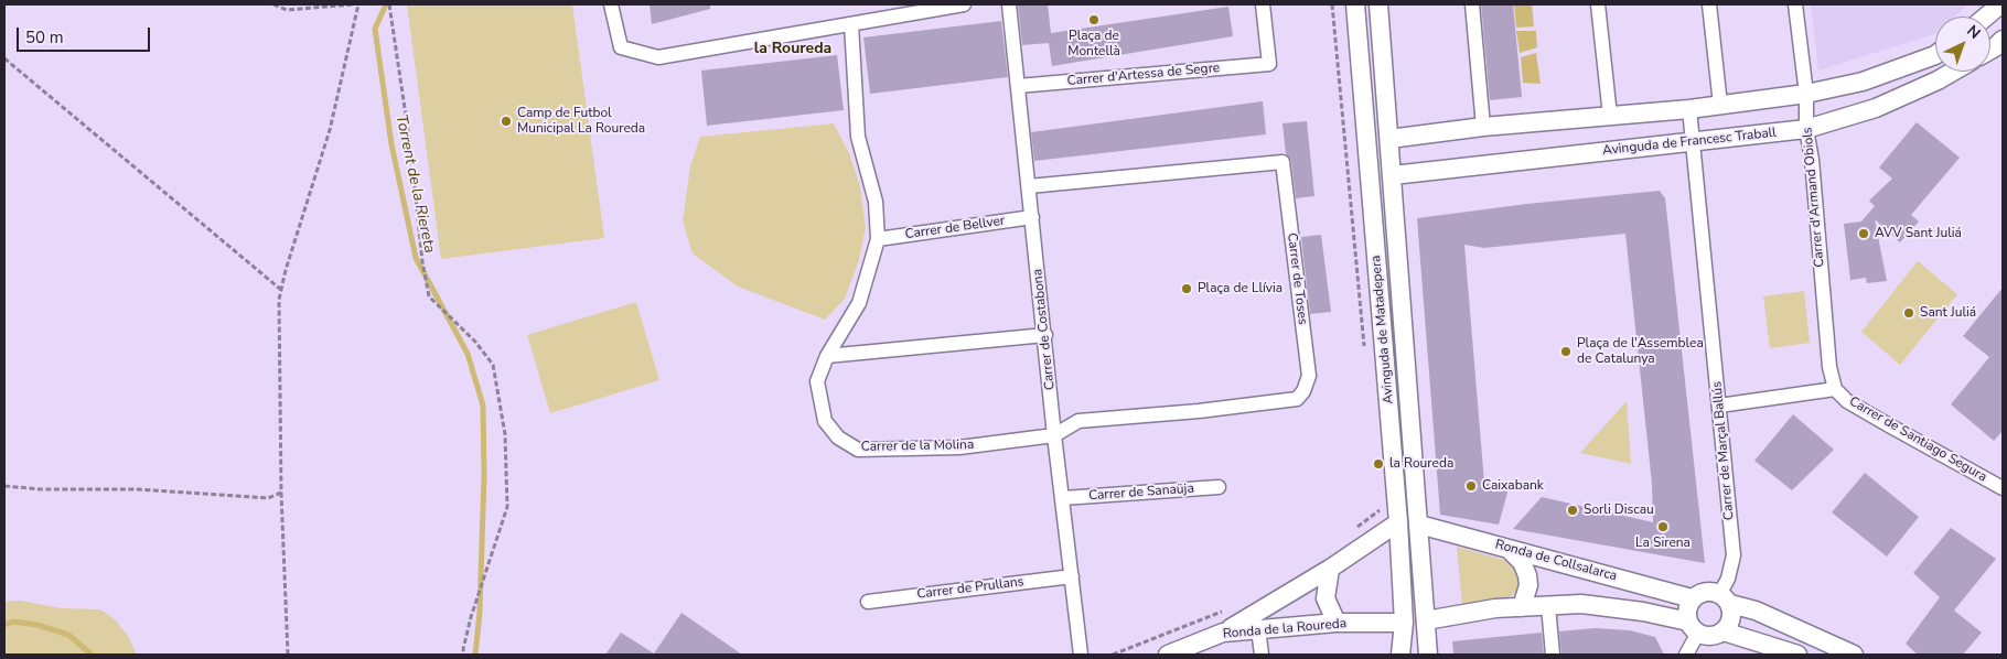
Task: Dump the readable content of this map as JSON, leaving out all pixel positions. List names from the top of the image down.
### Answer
{
  "streets": {
    "street": [
      "Carrer d'Artessa de Segre",
      "Avinguda de Francesc Traball",
      "Carrer d'Armand Obiols",
      "Carrer de Bellver",
      "Carrer de Toses",
      "Carrer de Costabona",
      "Avinguda de Matadepera",
      "Carrer de Santiago Segura",
      "Carrer de la Molina",
      "Carrer de Marçal Ballús",
      "Carrer de Sanaüja",
      "Ronda de Collsalarca",
      "Carrer de Prullans",
      "Ronda de la Roureda"
    ]
  },
  "crossings": [
    ["Carrer d'Artessa de Segre", "Carrer de Costabona"],
    ["Avinguda de Francesc Traball", "Carrer d'Armand Obiols"],
    ["Avinguda de Francesc Traball", "Avinguda de Matadepera"],
    ["Avinguda de Francesc Traball", "Carrer de Marçal Ballús"],
    ["Carrer d'Armand Obiols", "Carrer de Santiago Segura"],
    ["Carrer de Bellver", "Carrer de Costabona"],
    ["Carrer de Bellver", "Carrer de la Molina"],
    ["Carrer de Toses", "Carrer de Costabona"],
    ["Carrer de Toses", "Carrer de la Molina"],
    ["Carrer de Costabona", "Carrer de la Molina"],
    ["Carrer de Costabona", "Carrer de Sanaüja"],
    ["Carrer de Costabona", "Carrer de Prullans"],
    ["Avinguda de Matadepera", "Ronda de Collsalarca"],
    ["Avinguda de Matadepera", "Ronda de la Roureda"],
    ["Carrer de Marçal Ballús", "Ronda de Collsalarca"]
  ],
  "districts": ["la Roureda"],
  "water": ["Torrent de la Riereta"],
  "places": [
    "Plaça de Montellà",
    "Camp de Futbol Municipal La Roureda",
    "AVV Sant Juliá",
    "Plaça de Llívia",
    "Sant Juliá",
    "Plaça de l'Assemblea de Catalunya",
    "la Roureda",
    "Caixabank",
    "Sorli Discau",
    "La Sirena"
  ],
  "scale_bar": "50 m",
  "north": "top right"
}
